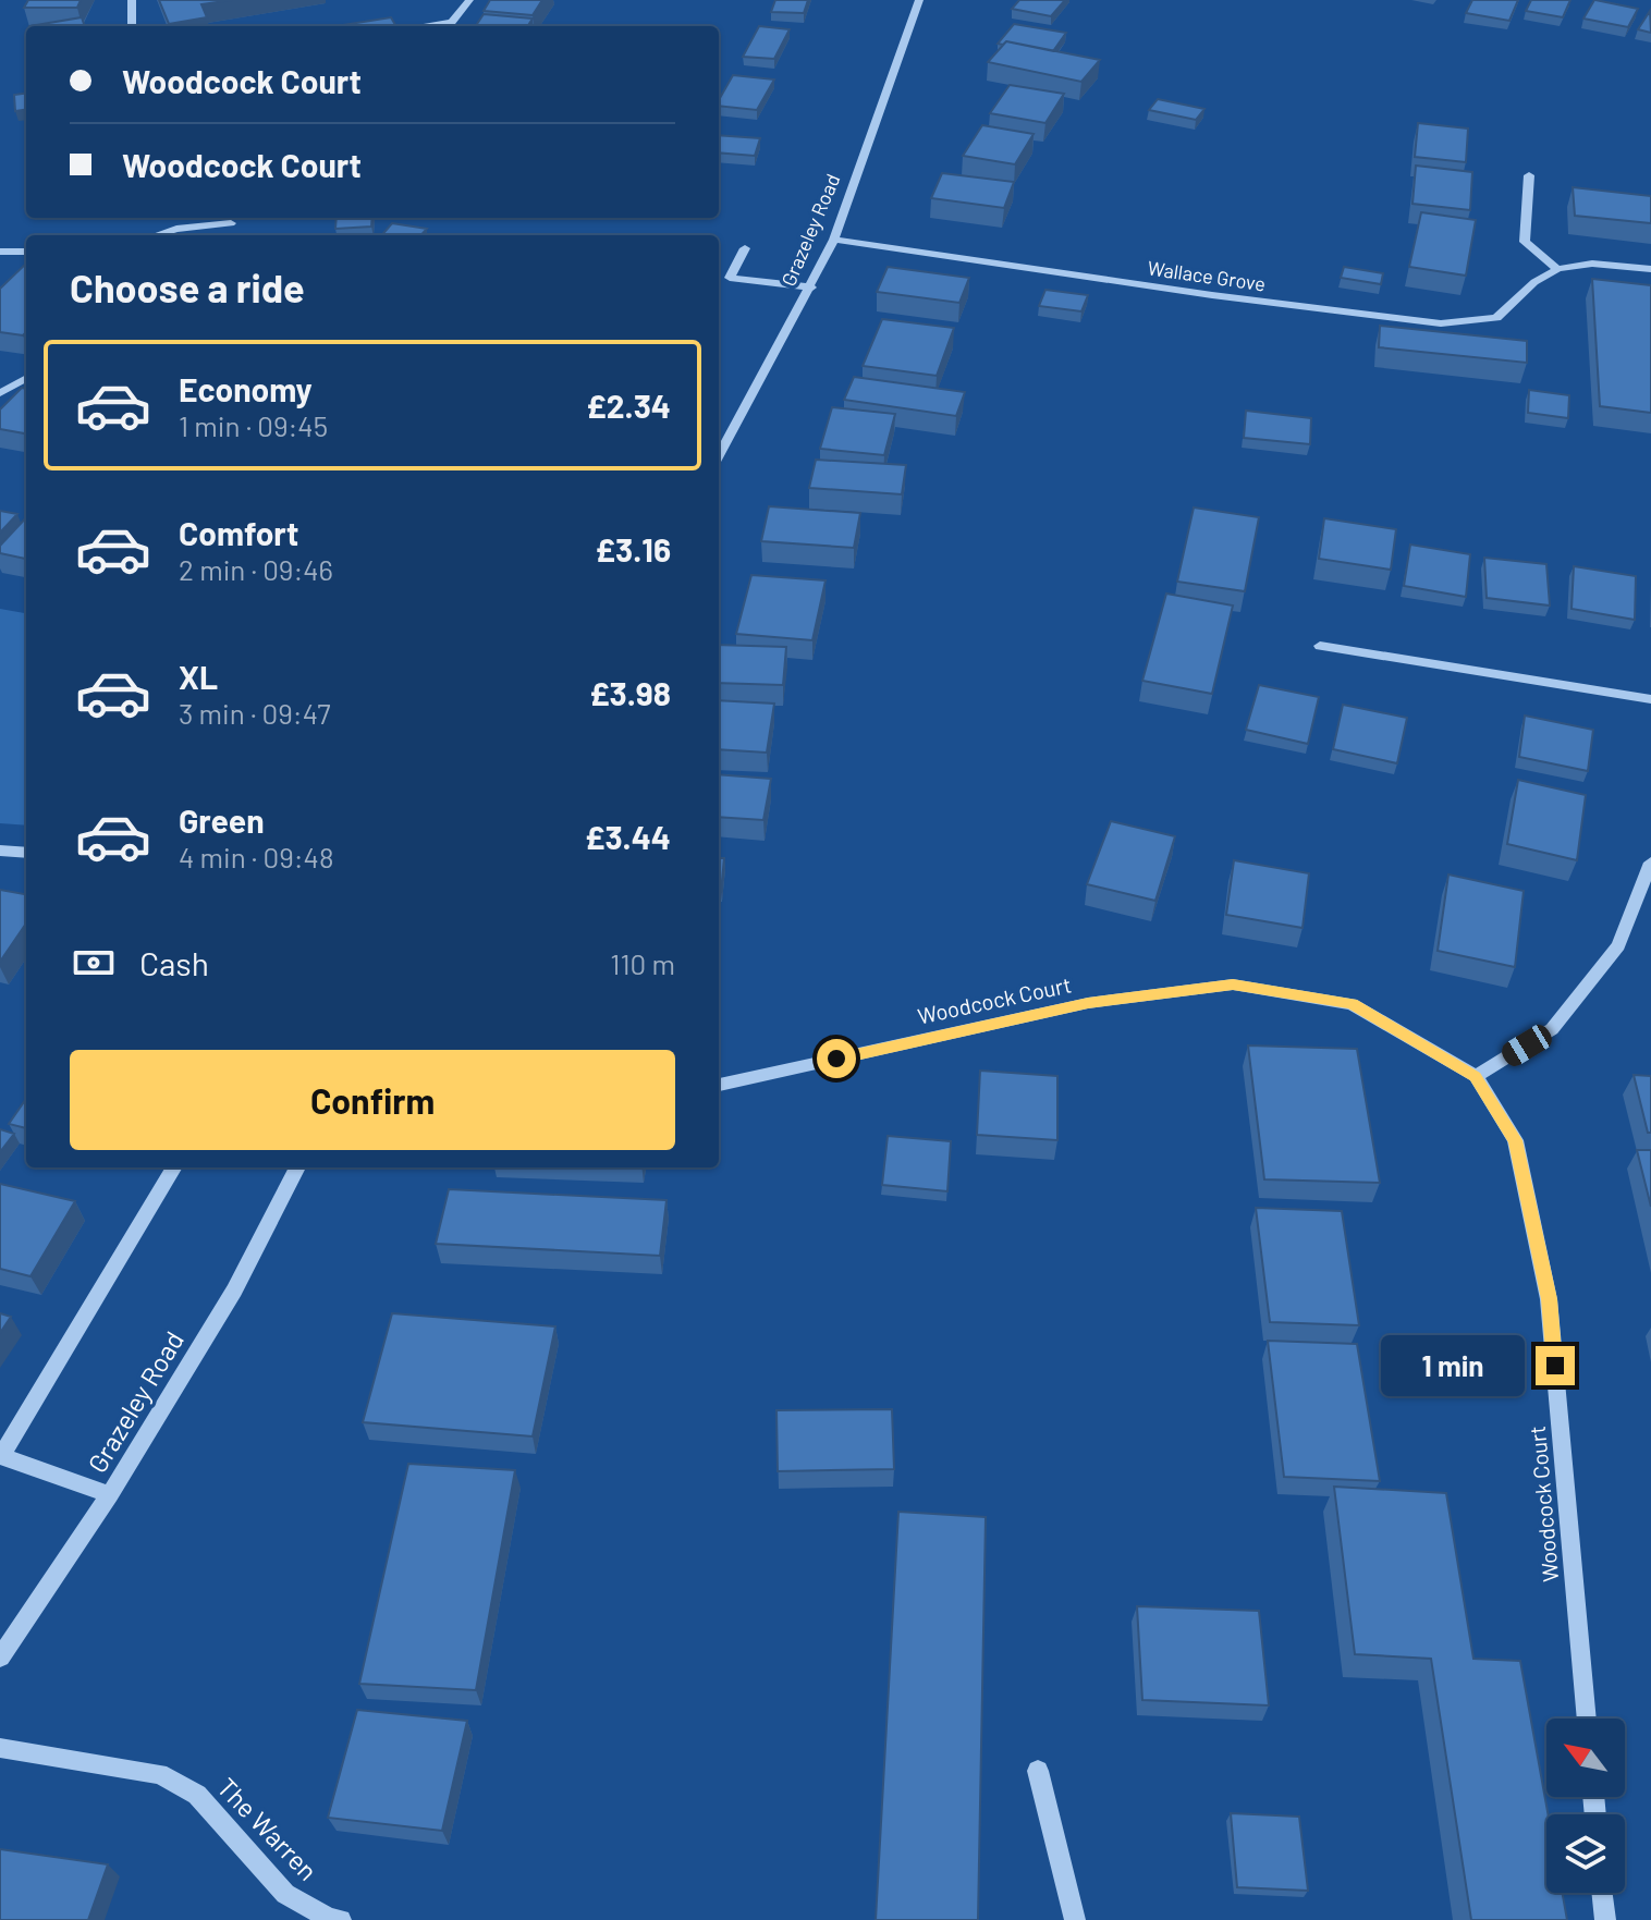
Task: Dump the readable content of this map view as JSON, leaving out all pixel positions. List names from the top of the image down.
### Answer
{
  "streets": {
    "street": [
      "Grazeley Road",
      "Wallace Grove",
      "Woodcock Court",
      "The Warren"
    ]
  },
  "crossings": [
    ["Grazeley Road", "Wallace Grove"]
  ],
  "north": "top left",
  "page": {
    "banner": ["Woodcock Court", "Woodcock Court"],
    "heading": "Choose a ride",
    "list": [
      {
        "name": "Economy",
        "note": "1 min · 09:45",
        "value": "£2.34"
      },
      {
        "name": "Comfort",
        "note": "2 min · 09:46",
        "value": "£3.16"
      },
      {
        "name": "XL",
        "note": "3 min · 09:47",
        "value": "£3.98"
      },
      {
        "name": "Green",
        "note": "4 min · 09:48",
        "value": "£3.44"
      }
    ],
    "pay": ["Cash", "110 m"],
    "buttons": "Confirm",
    "bubble": "1 min"
  }
}
